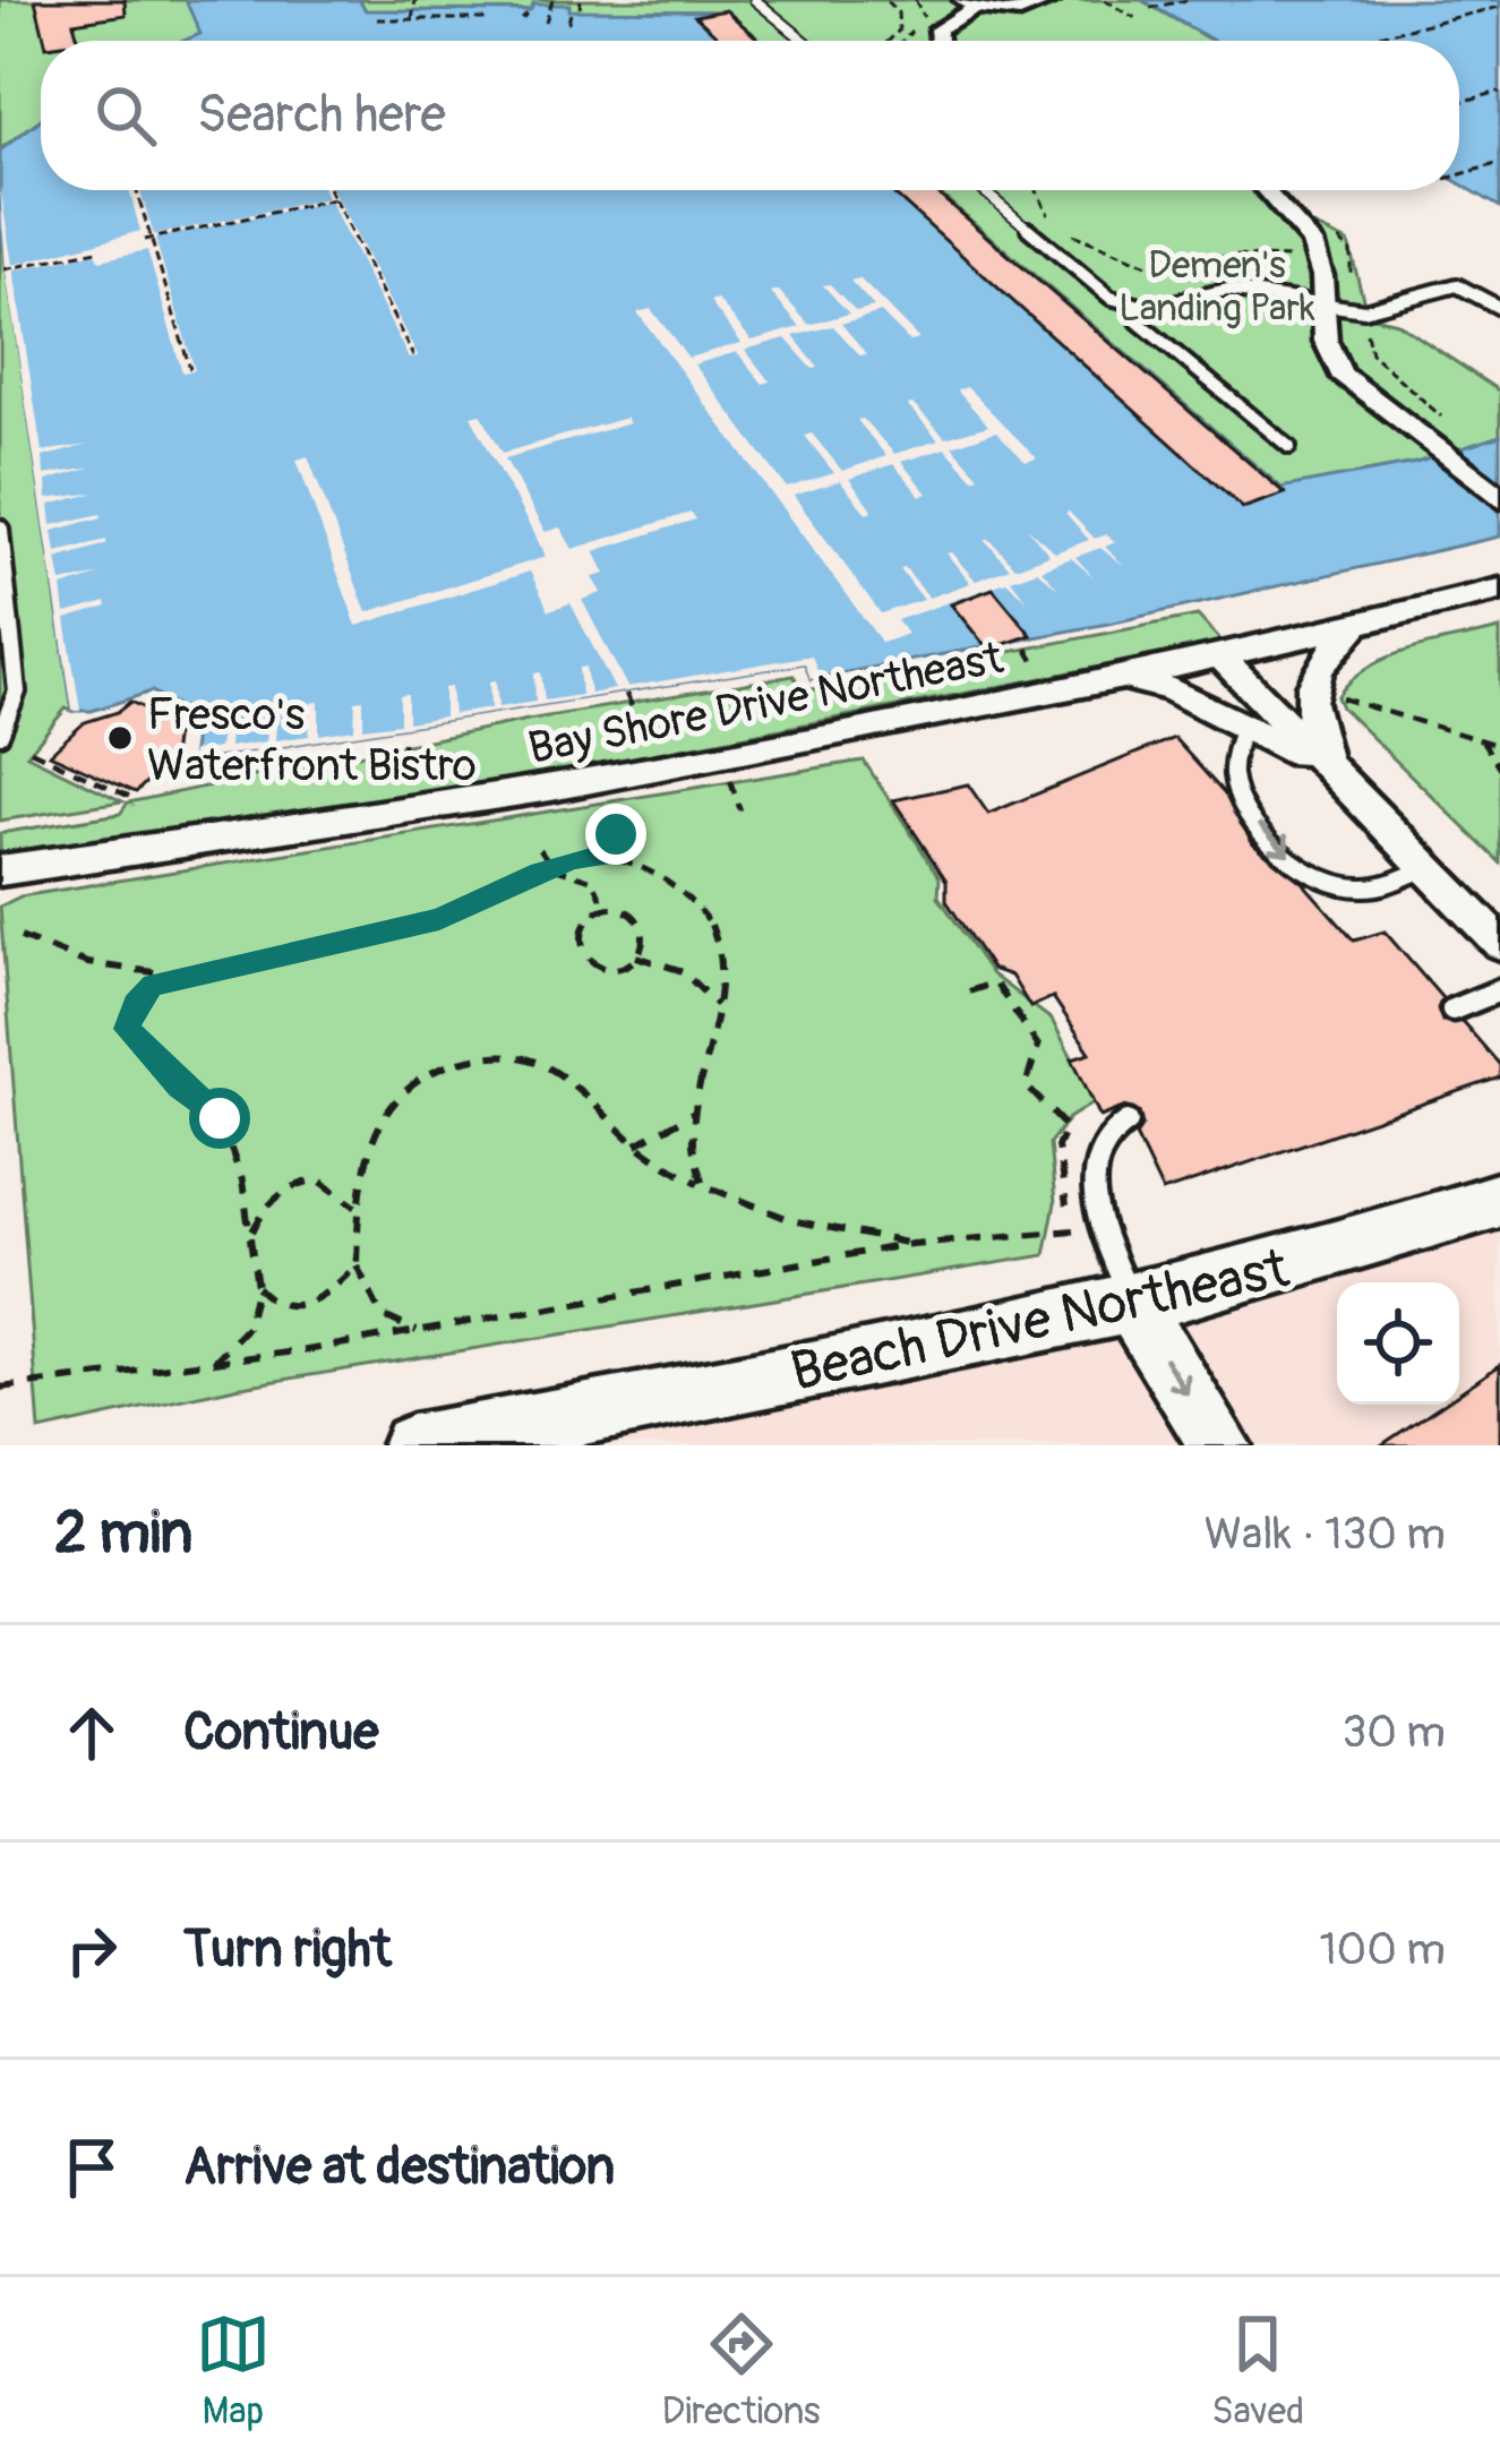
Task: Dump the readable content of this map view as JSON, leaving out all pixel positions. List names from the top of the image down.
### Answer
{
  "streets": {
    "street": ["Bay Shore Drive Northeast", "Beach Drive Northeast"]
  },
  "parks": ["Demen's Landing Park"],
  "places": ["Fresco's Waterfront Bistro"],
  "page": {
    "search": "Search here",
    "heading": ["2 min", "Walk · 130 m"],
    "list": [
      ["Continue", "30 m"],
      ["Turn right", "100 m"],
      "Arrive at destination"
    ],
    "nav": ["Map", "Directions", "Saved"]
  }
}
